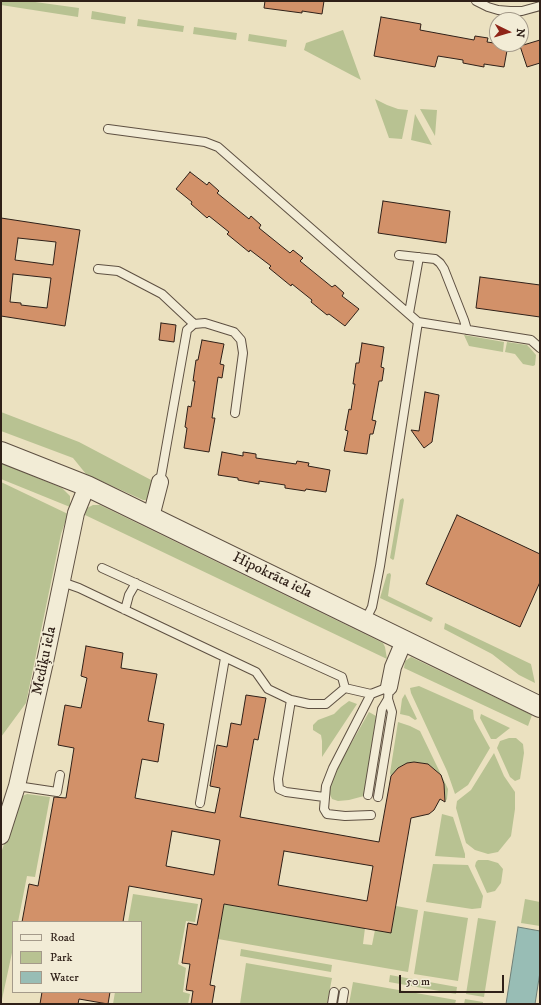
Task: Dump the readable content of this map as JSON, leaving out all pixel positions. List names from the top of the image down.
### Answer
{
  "streets": {
    "street": ["Hipokrāta iela", "Mediķu iela"]
  },
  "crossings": [
    ["Hipokrāta iela", "Mediķu iela"]
  ],
  "legend": ["Road", "Park", "Water"],
  "scale_bar": "50 m",
  "north": "right"
}
